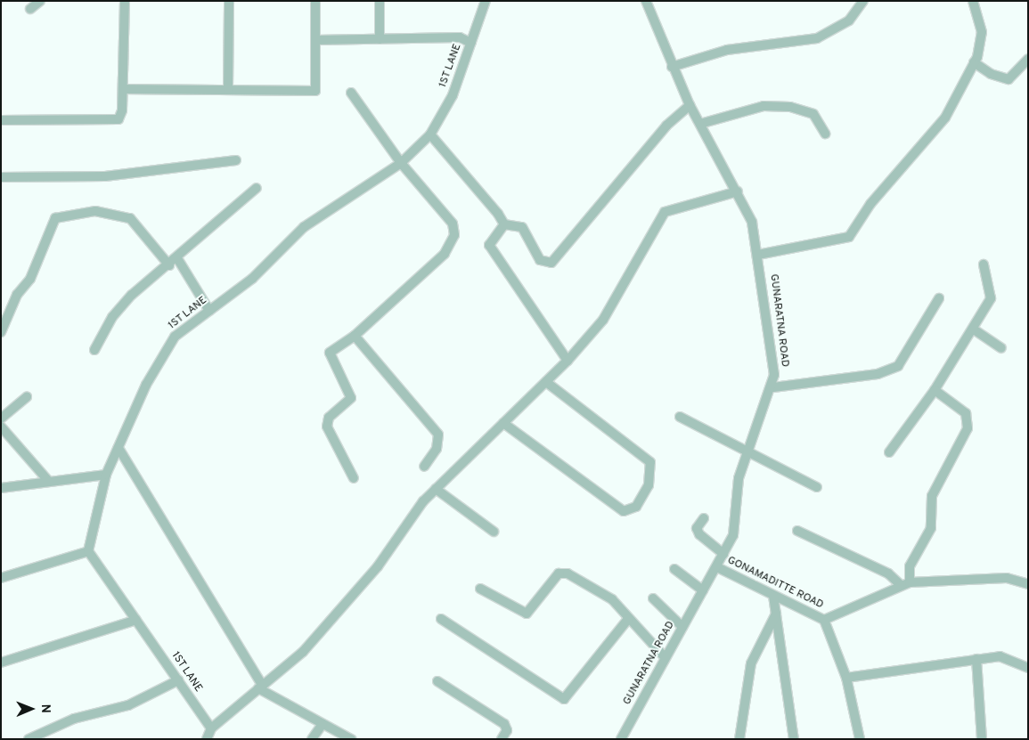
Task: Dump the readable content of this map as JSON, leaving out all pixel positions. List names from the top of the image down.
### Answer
{
  "streets": {
    "street": ["1ST LANE", "GUNARATNA ROAD", "GONAMADITTE ROAD"]
  },
  "crossings": [
    ["GUNARATNA ROAD", "GONAMADITTE ROAD"]
  ],
  "north": "right"
}
